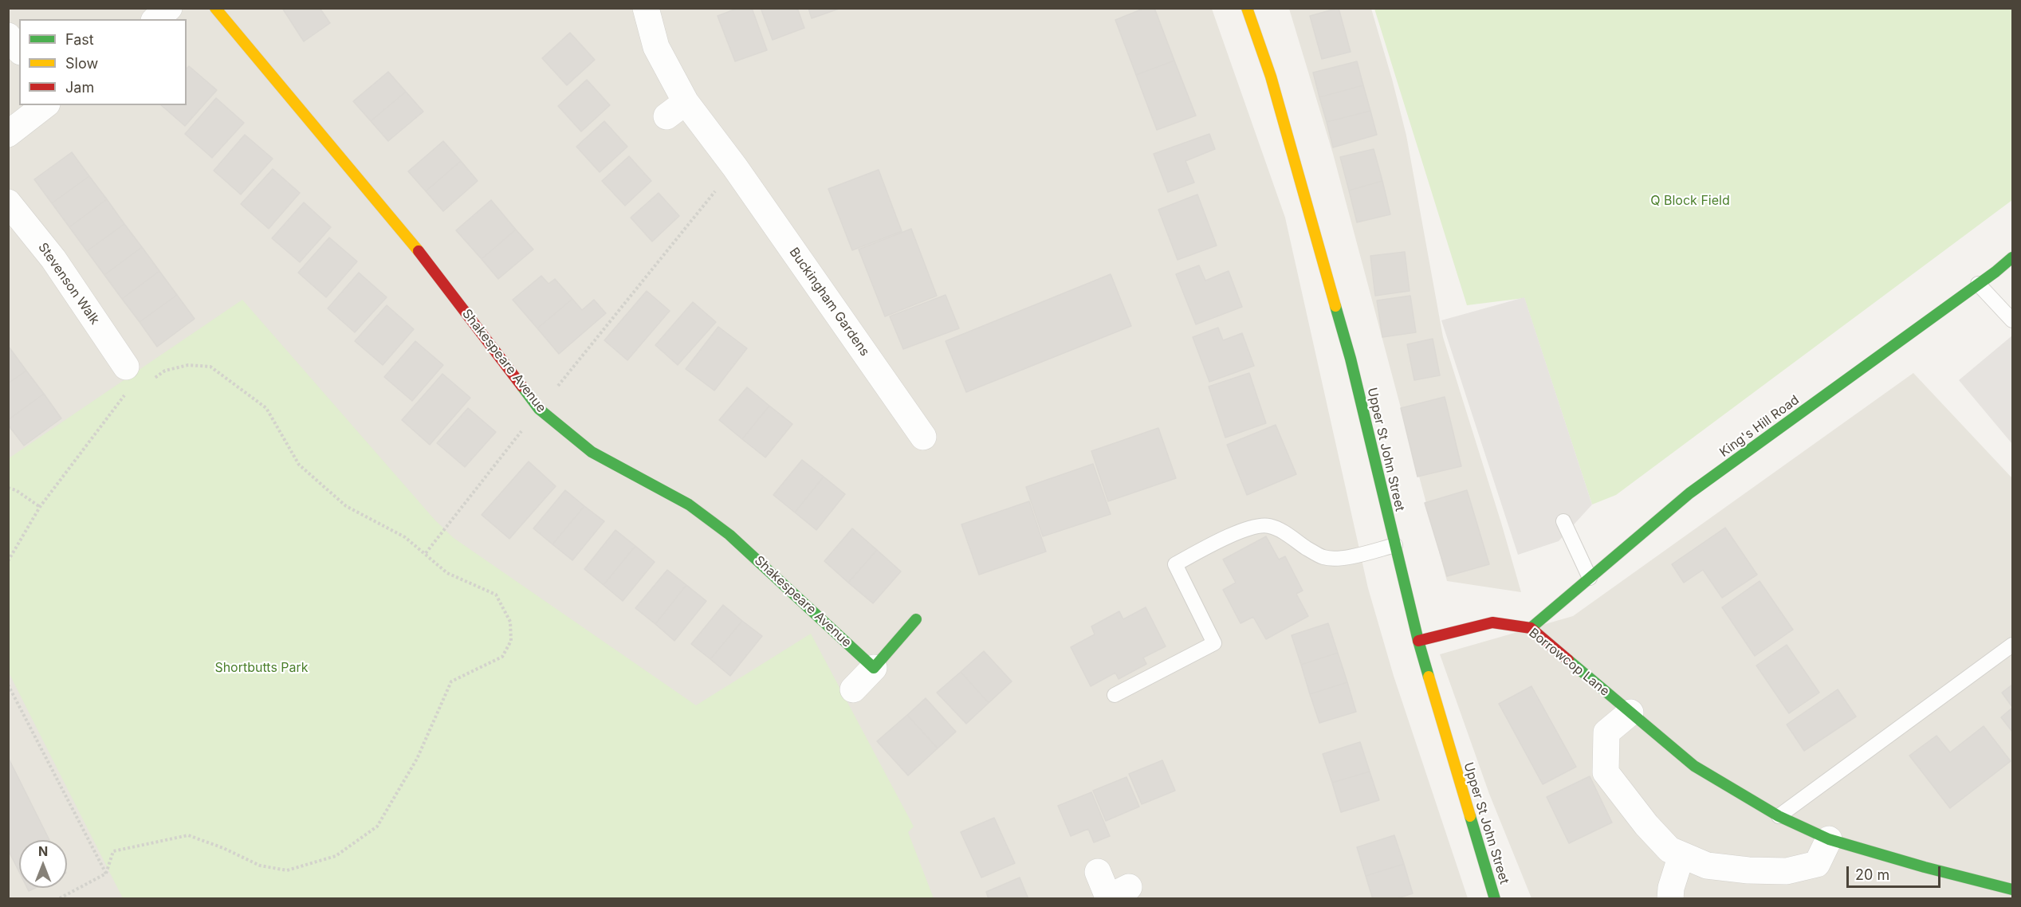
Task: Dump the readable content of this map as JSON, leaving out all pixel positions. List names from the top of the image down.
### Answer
{
  "streets": {
    "street": [
      "Stevenson Walk",
      "Buckingham Gardens",
      "Shakespeare Avenue",
      "King's Hill Road",
      "Upper St John Street",
      "Borrowcop Lane"
    ]
  },
  "crossings": [
    ["King's Hill Road", "Borrowcop Lane"],
    ["Upper St John Street", "Borrowcop Lane"]
  ],
  "parks": ["Q Block Field", "Shortbutts Park"],
  "legend": ["Fast", "Slow", "Jam"],
  "scale_bar": "20 m",
  "north": "top"
}
